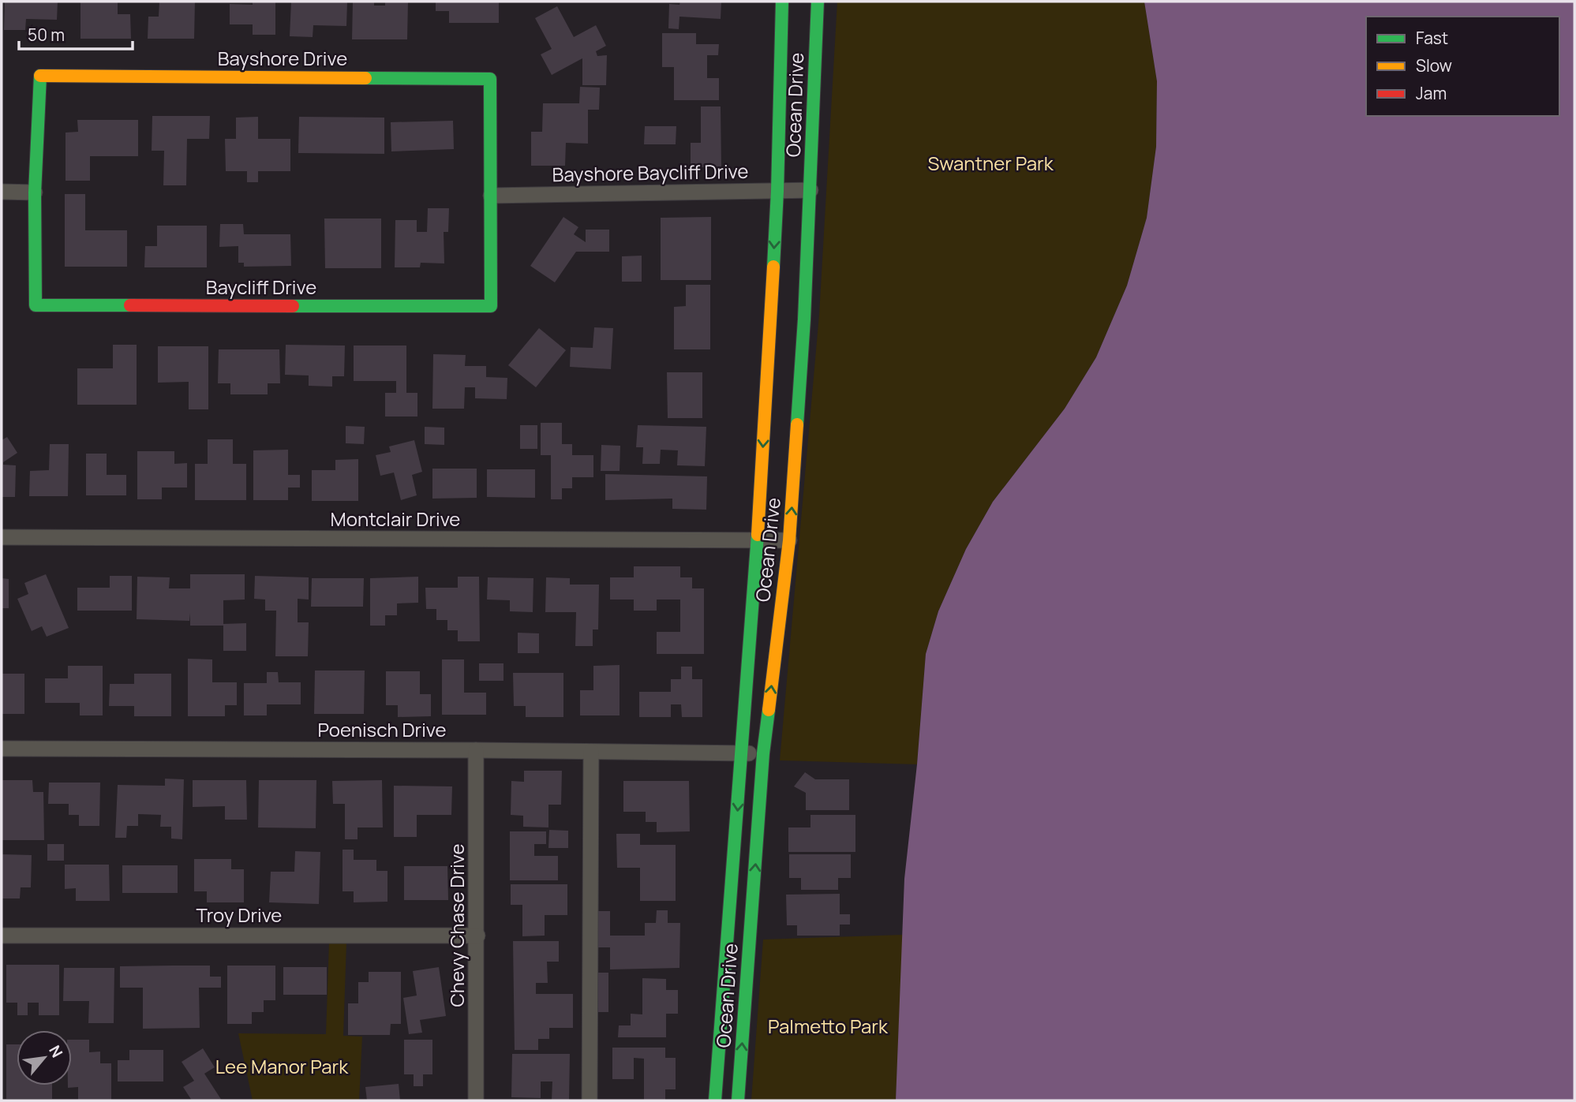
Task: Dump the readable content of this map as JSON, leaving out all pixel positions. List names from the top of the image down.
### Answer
{
  "streets": {
    "main road": ["Bayshore Drive", "Ocean Drive", "Baycliff Drive"],
    "street": [
      "Bayshore Baycliff Drive",
      "Montclair Drive",
      "Poenisch Drive",
      "Troy Drive",
      "Chevy Chase Drive"
    ]
  },
  "crossings": [
    ["Bayshore Drive", "Bayshore Baycliff Drive"],
    ["Bayshore Drive", "Baycliff Drive"],
    ["Ocean Drive", "Bayshore Baycliff Drive"],
    ["Ocean Drive", "Montclair Drive"],
    ["Ocean Drive", "Poenisch Drive"],
    ["Bayshore Baycliff Drive", "Baycliff Drive"],
    ["Poenisch Drive", "Chevy Chase Drive"],
    ["Troy Drive", "Chevy Chase Drive"]
  ],
  "parks": ["Swantner Park", "Palmetto Park", "Lee Manor Park"],
  "legend": ["Fast", "Slow", "Jam"],
  "scale_bar": "50 m",
  "north": "top right"
}
